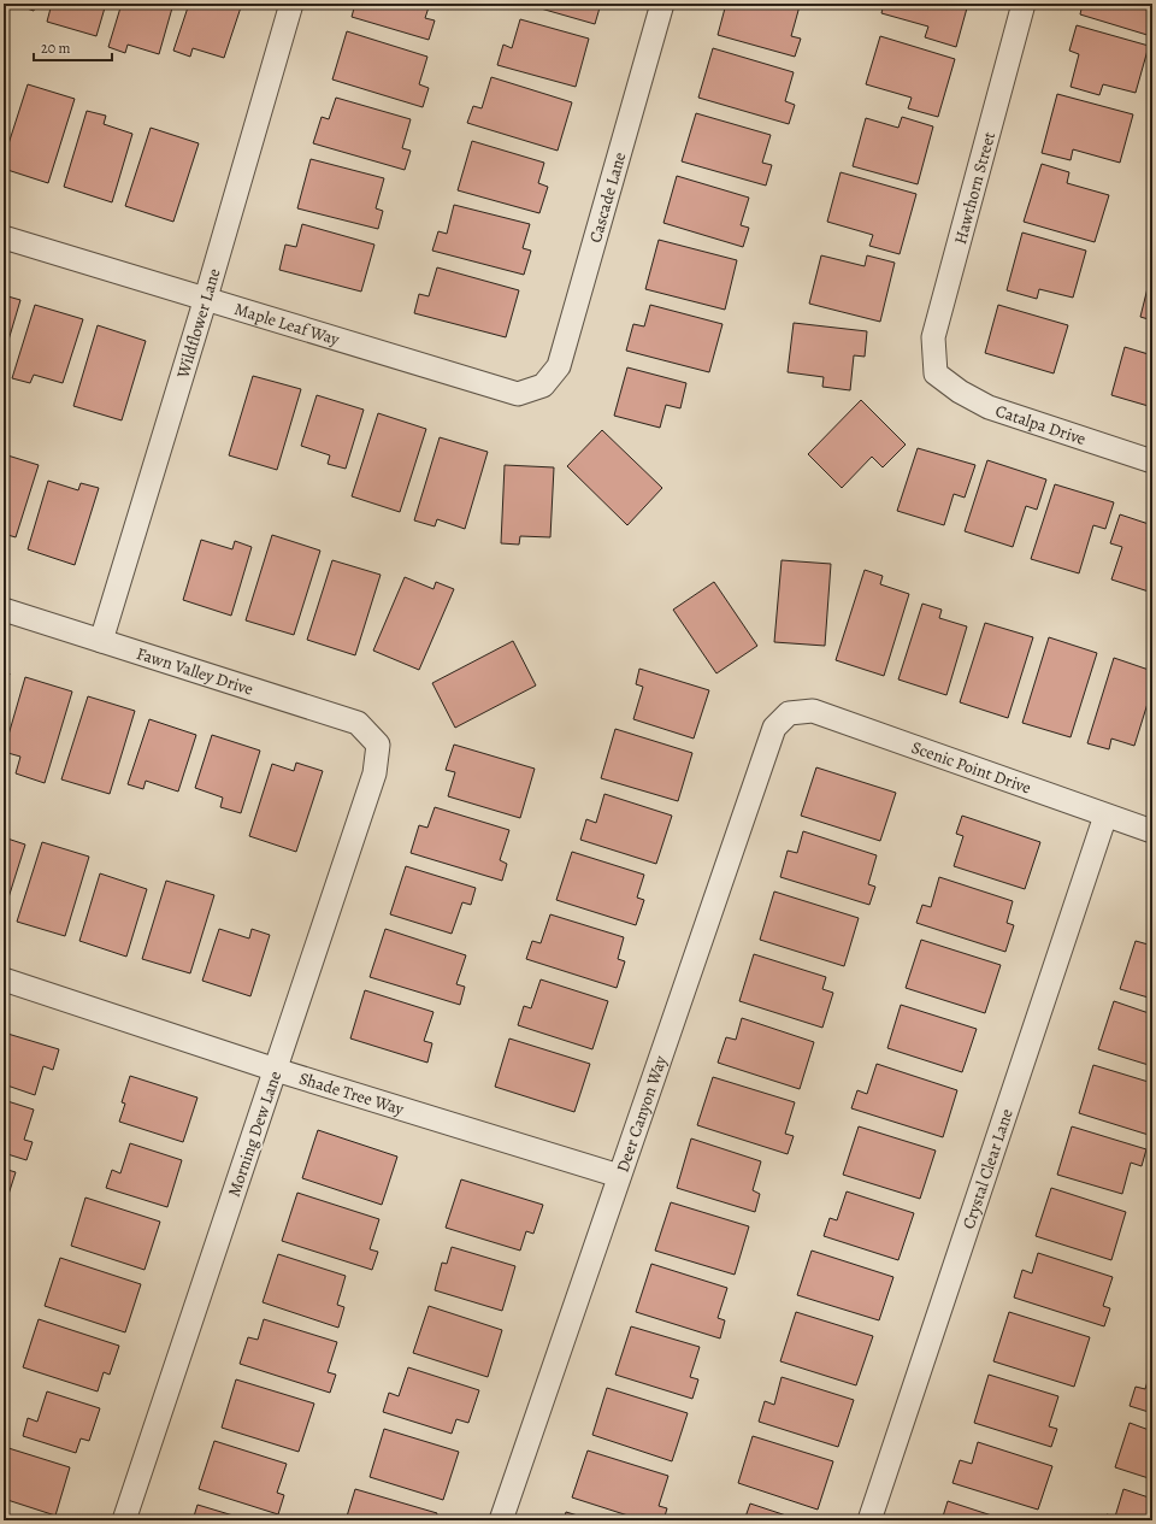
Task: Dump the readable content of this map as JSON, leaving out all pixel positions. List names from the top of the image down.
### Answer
{
  "streets": {
    "street": [
      "Hawthorn Street",
      "Cascade Lane",
      "Wildflower Lane",
      "Maple Leaf Way",
      "Catalpa Drive",
      "Fawn Valley Drive",
      "Scenic Point Drive",
      "Shade Tree Way",
      "Deer Canyon Way",
      "Morning Dew Lane",
      "Crystal Clear Lane"
    ]
  },
  "crossings": [
    ["Hawthorn Street", "Catalpa Drive"],
    ["Cascade Lane", "Maple Leaf Way"],
    ["Wildflower Lane", "Maple Leaf Way"],
    ["Wildflower Lane", "Fawn Valley Drive"],
    ["Fawn Valley Drive", "Morning Dew Lane"],
    ["Scenic Point Drive", "Deer Canyon Way"],
    ["Scenic Point Drive", "Crystal Clear Lane"],
    ["Shade Tree Way", "Deer Canyon Way"],
    ["Shade Tree Way", "Morning Dew Lane"]
  ],
  "scale_bar": "20 m"
}
